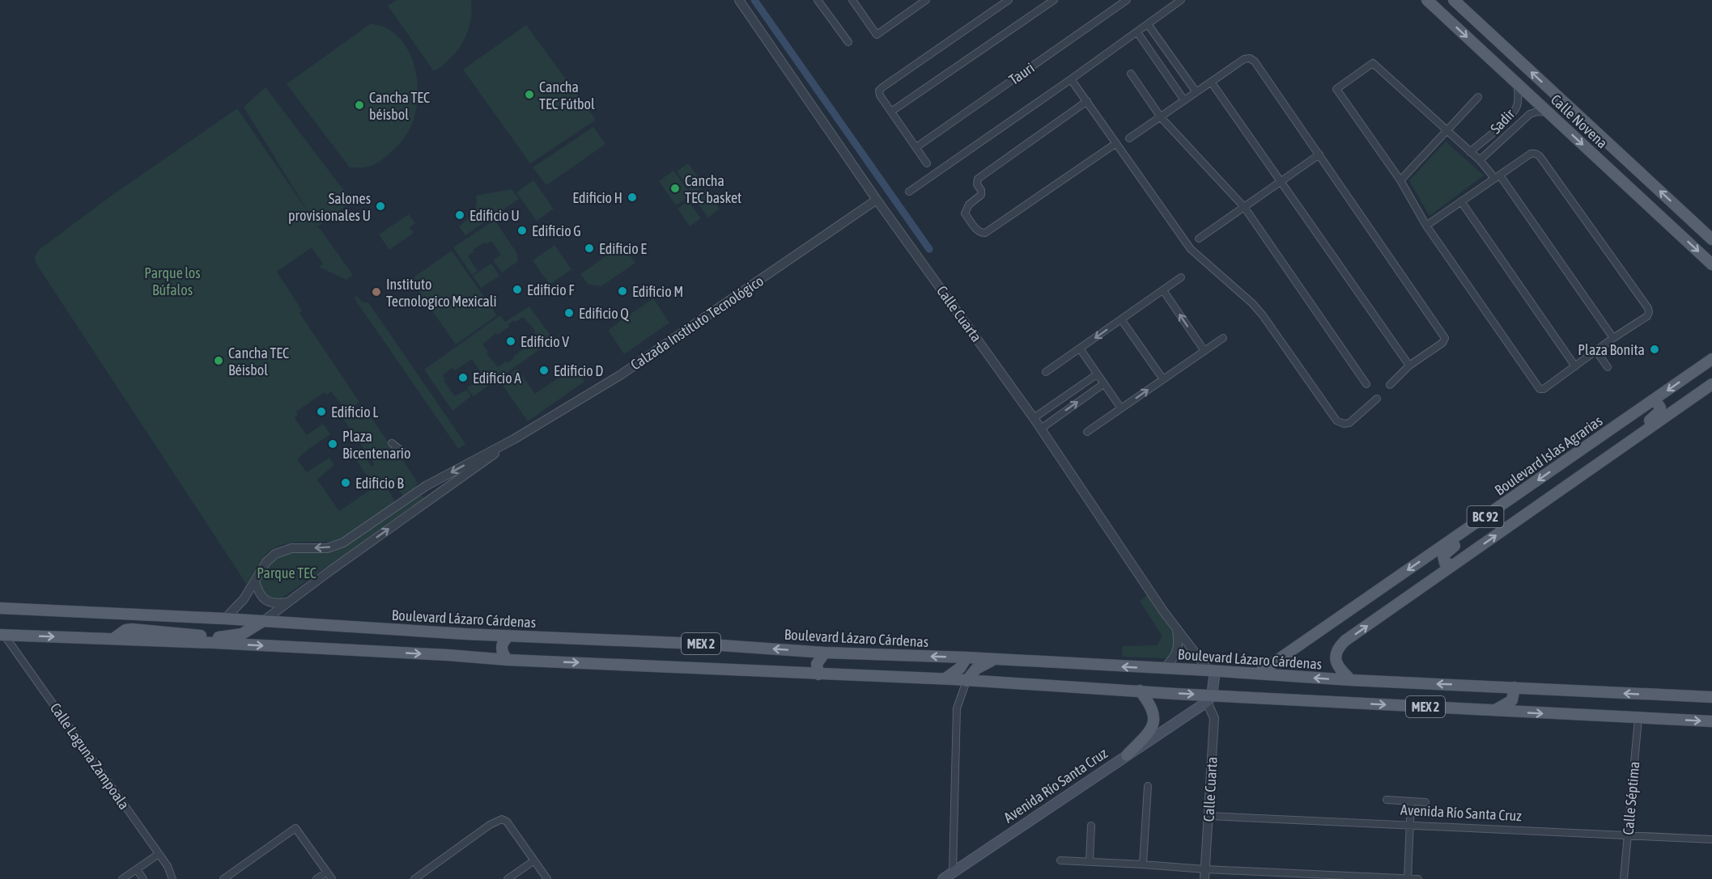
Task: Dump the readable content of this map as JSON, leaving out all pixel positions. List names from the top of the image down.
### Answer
{
  "streets": {
    "main road": [
      "Calle Novena",
      "Boulevard Islas Agrarias",
      "BC 92",
      "Boulevard Lázaro Cárdenas",
      "MEX 2",
      "Avenida Río Santa Cruz"
    ],
    "street": [
      "Tauri",
      "Sadir",
      "Calle Cuarta",
      "Calzada Instituto Tecnológico",
      "Calle Laguna Zampoala",
      "Calle Séptima"
    ]
  },
  "crossings": [
    ["Sadir", "Calle Novena"],
    ["Calle Cuarta", "Calzada Instituto Tecnológico"],
    ["Calle Cuarta", "Boulevard Lázaro Cárdenas"],
    ["Calle Cuarta", "MEX 2"],
    ["Calle Cuarta", "Avenida Río Santa Cruz"],
    ["Calzada Instituto Tecnológico", "Boulevard Lázaro Cárdenas"],
    ["Boulevard Islas Agrarias", "Boulevard Lázaro Cárdenas"],
    ["BC 92", "Boulevard Lázaro Cárdenas"],
    ["MEX 2", "Calle Laguna Zampoala"],
    ["MEX 2", "Avenida Río Santa Cruz"],
    ["MEX 2", "Calle Séptima"],
    ["Avenida Río Santa Cruz", "Calle Séptima"]
  ],
  "parks": ["Parque los Búfalos", "Parque TEC"],
  "places": [
    "Cancha TEC Fútbol",
    "Cancha TEC béisbol",
    "Cancha TEC basket",
    "Edificio H",
    "Salones provisionales U",
    "Edificio U",
    "Edificio G",
    "Edificio E",
    "Edificio F",
    "Edificio M",
    "Instituto Tecnologico Mexicali",
    "Edificio Q",
    "Edificio V",
    "Plaza Bonita",
    "Cancha TEC Béisbol",
    "Edificio D",
    "Edificio A",
    "Edificio L",
    "Plaza Bicentenario",
    "Edificio B"
  ]
}
